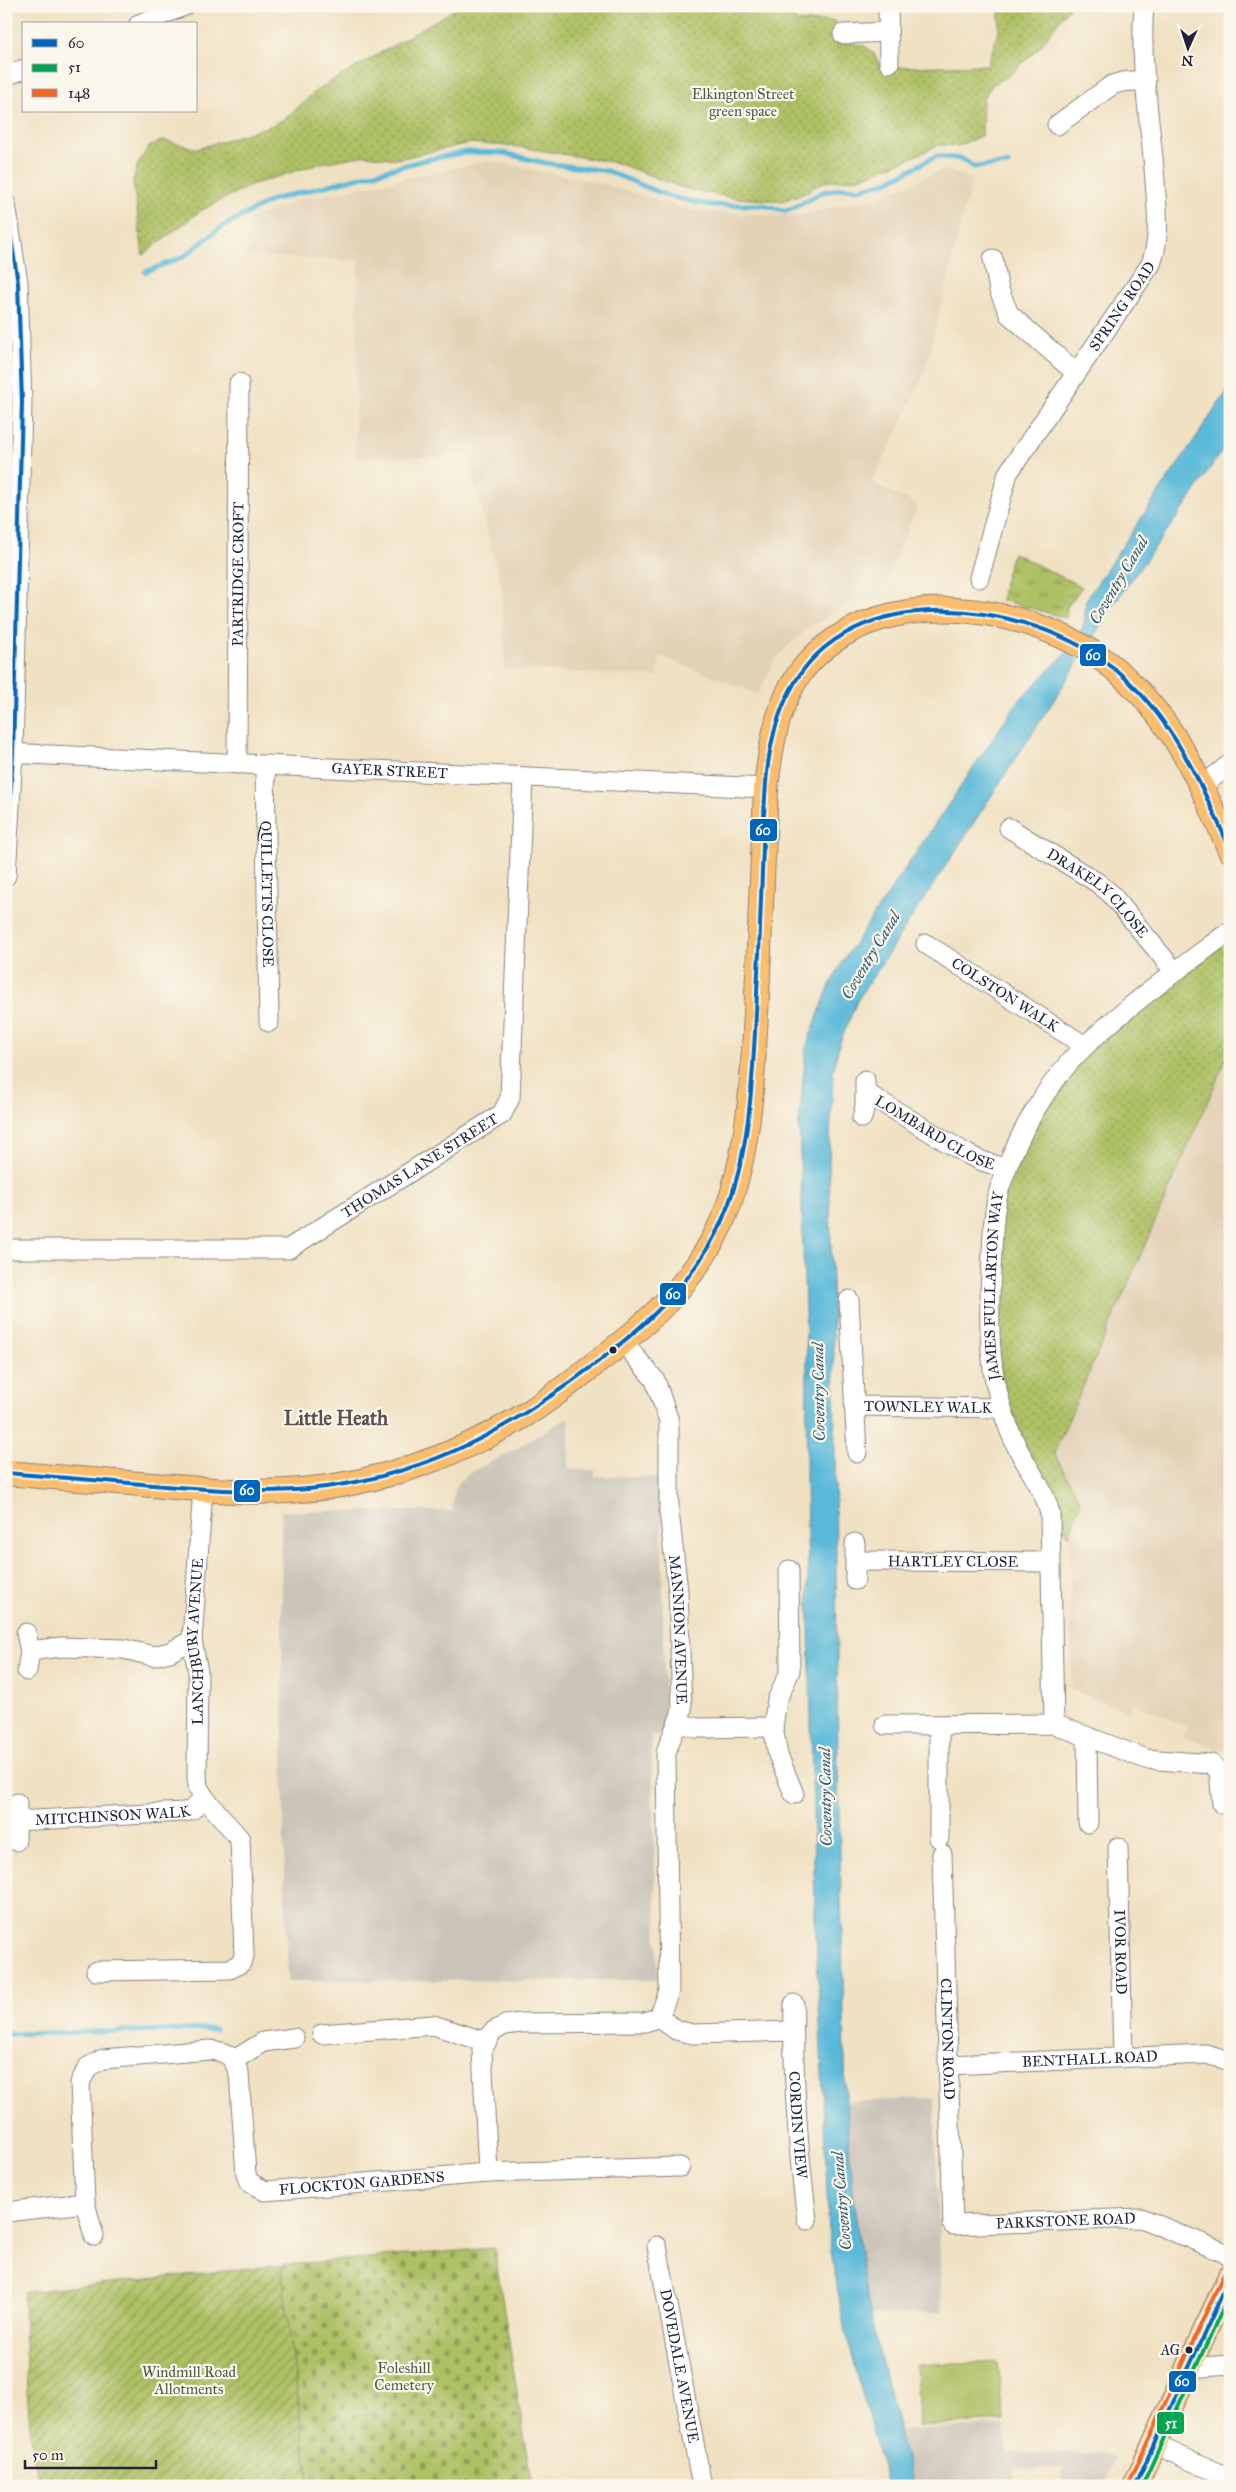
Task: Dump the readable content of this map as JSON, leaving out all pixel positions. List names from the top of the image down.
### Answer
{
  "streets": {
    "street": [
      "SPRING ROAD",
      "PARTRIDGE CROFT",
      "GAYER STREET",
      "QUILLETTS CLOSE",
      "DRAKELY CLOSE",
      "COLSTON WALK",
      "LOMBARD CLOSE",
      "THOMAS LANE STREET",
      "JAMES FULLARTON WAY",
      "TOWNLEY WALK",
      "HARTLEY CLOSE",
      "MANNION AVENUE",
      "LANCHBURY AVENUE",
      "MITCHINSON WALK",
      "IVOR ROAD",
      "CLINTON ROAD",
      "BENTHALL ROAD",
      "CORDIN VIEW",
      "FLOCKTON GARDENS",
      "PARKSTONE ROAD",
      "DOVEDALE AVENUE"
    ]
  },
  "crossings": [
    ["PARTRIDGE CROFT", "GAYER STREET"],
    ["GAYER STREET", "QUILLETTS CLOSE"],
    ["GAYER STREET", "THOMAS LANE STREET"],
    ["DRAKELY CLOSE", "JAMES FULLARTON WAY"],
    ["COLSTON WALK", "JAMES FULLARTON WAY"],
    ["LOMBARD CLOSE", "JAMES FULLARTON WAY"],
    ["JAMES FULLARTON WAY", "TOWNLEY WALK"],
    ["JAMES FULLARTON WAY", "HARTLEY CLOSE"],
    ["LANCHBURY AVENUE", "MITCHINSON WALK"],
    ["IVOR ROAD", "BENTHALL ROAD"],
    ["CLINTON ROAD", "BENTHALL ROAD"],
    ["CLINTON ROAD", "PARKSTONE ROAD"]
  ],
  "districts": ["Little Heath"],
  "water": ["Coventry Canal"],
  "parks": ["Elkington Street green space", "Foleshill Cemetery", "Windmill Road Allotments"],
  "places": ["AG"],
  "lines": ["transit line 60", "transit line 148", "transit line 51"],
  "legend": ["60", "51", "148"],
  "scale_bar": "50 m",
  "north": "bottom"
}
